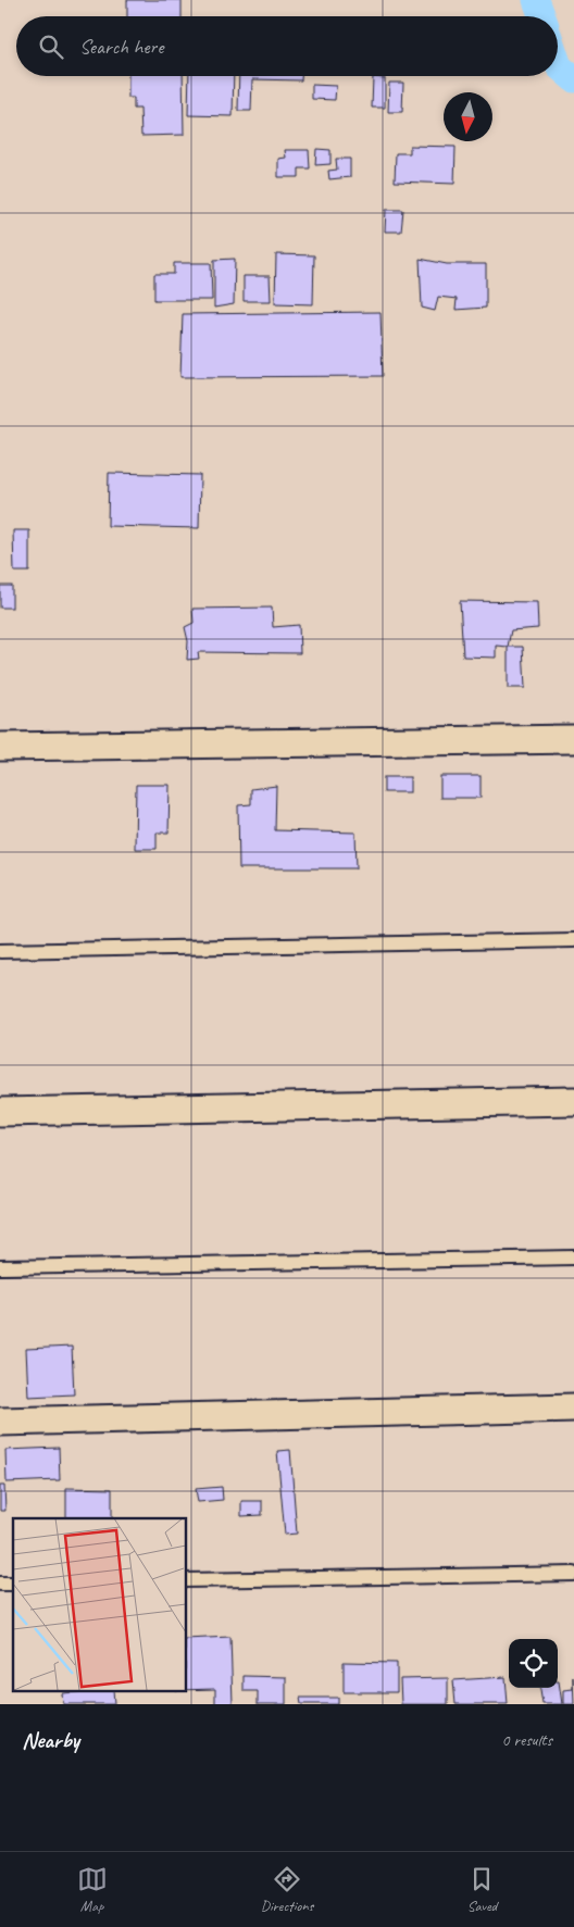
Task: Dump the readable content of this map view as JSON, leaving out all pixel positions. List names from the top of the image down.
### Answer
{
  "north": "bottom",
  "page": {
    "search": "Search here",
    "heading": ["Nearby", "0 results"],
    "nav": ["Map", "Directions", "Saved"]
  }
}
